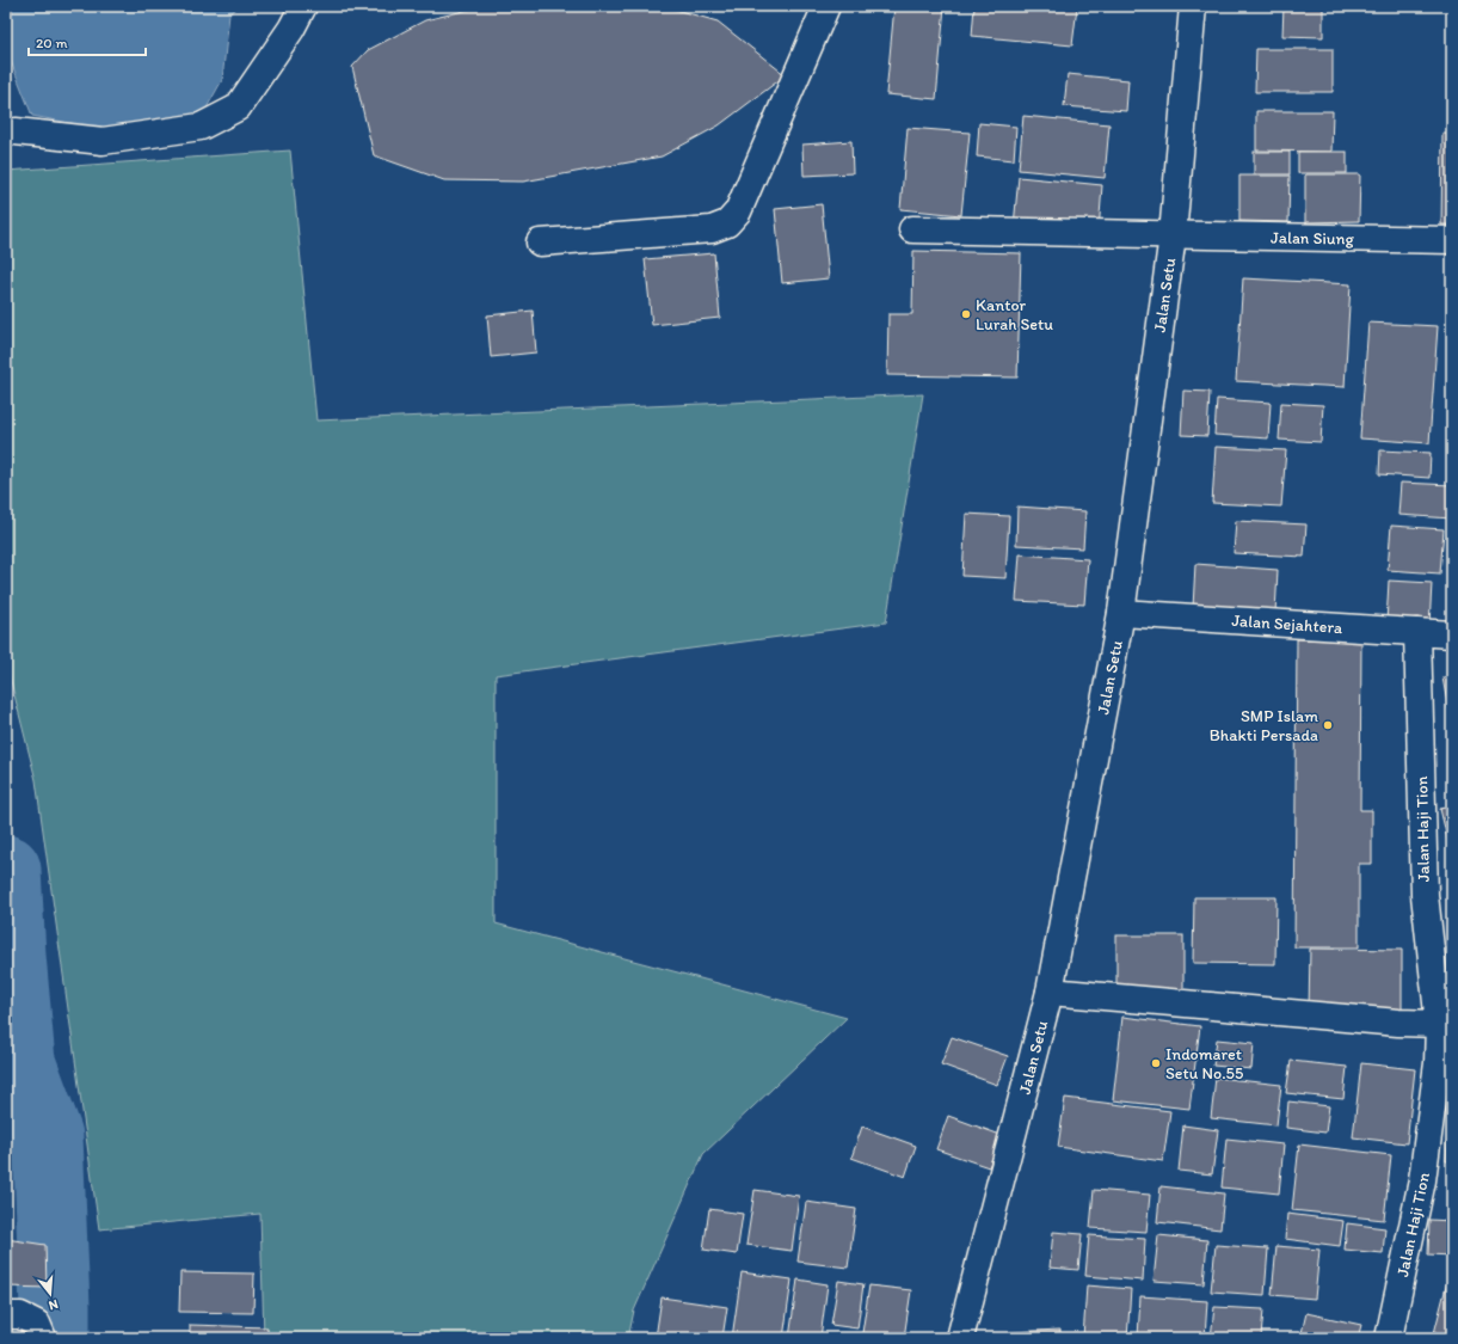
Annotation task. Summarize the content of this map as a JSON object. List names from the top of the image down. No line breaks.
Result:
{"streets":{"street":["Jalan Siung","Jalan Setu","Jalan Sejahtera","Jalan Haji Tion"]},"crossings":[["Jalan Siung","Jalan Setu"],["Jalan Setu","Jalan Sejahtera"],["Jalan Sejahtera","Jalan Haji Tion"]],"places":["Kantor Lurah Setu","SMP Islam Bhakti Persada","Indomaret Setu No.55"],"scale_bar":"20 m","north":"bottom"}
